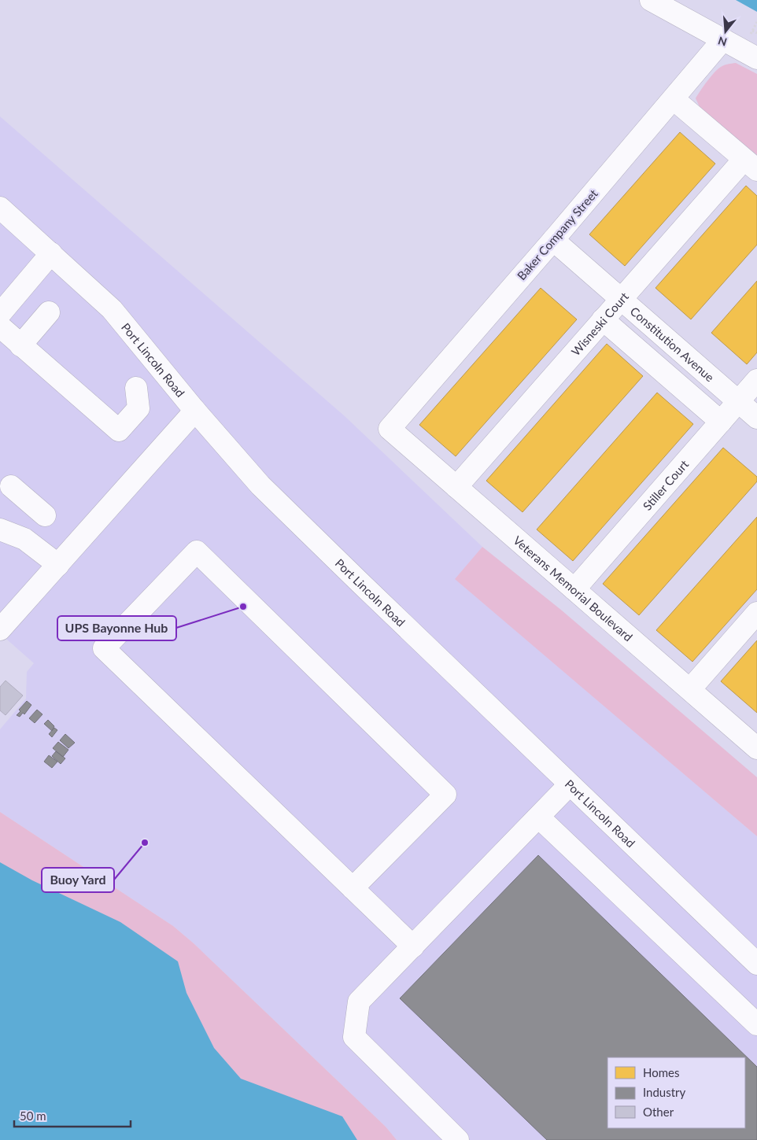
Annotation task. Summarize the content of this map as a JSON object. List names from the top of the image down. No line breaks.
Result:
{"streets":{"street":["Baker Company Street","Wisneski Court","Constitution Avenue","Port Lincoln Road","Stiller Court","Veterans Memorial Boulevard"]},"crossings":[["Baker Company Street","Constitution Avenue"],["Baker Company Street","Veterans Memorial Boulevard"],["Wisneski Court","Constitution Avenue"],["Wisneski Court","Veterans Memorial Boulevard"],["Constitution Avenue","Stiller Court"],["Stiller Court","Veterans Memorial Boulevard"]],"places":["UPS Bayonne Hub","Buoy Yard"],"legend":["Homes","Industry","Other"],"scale_bar":"50 m","north":"bottom"}
